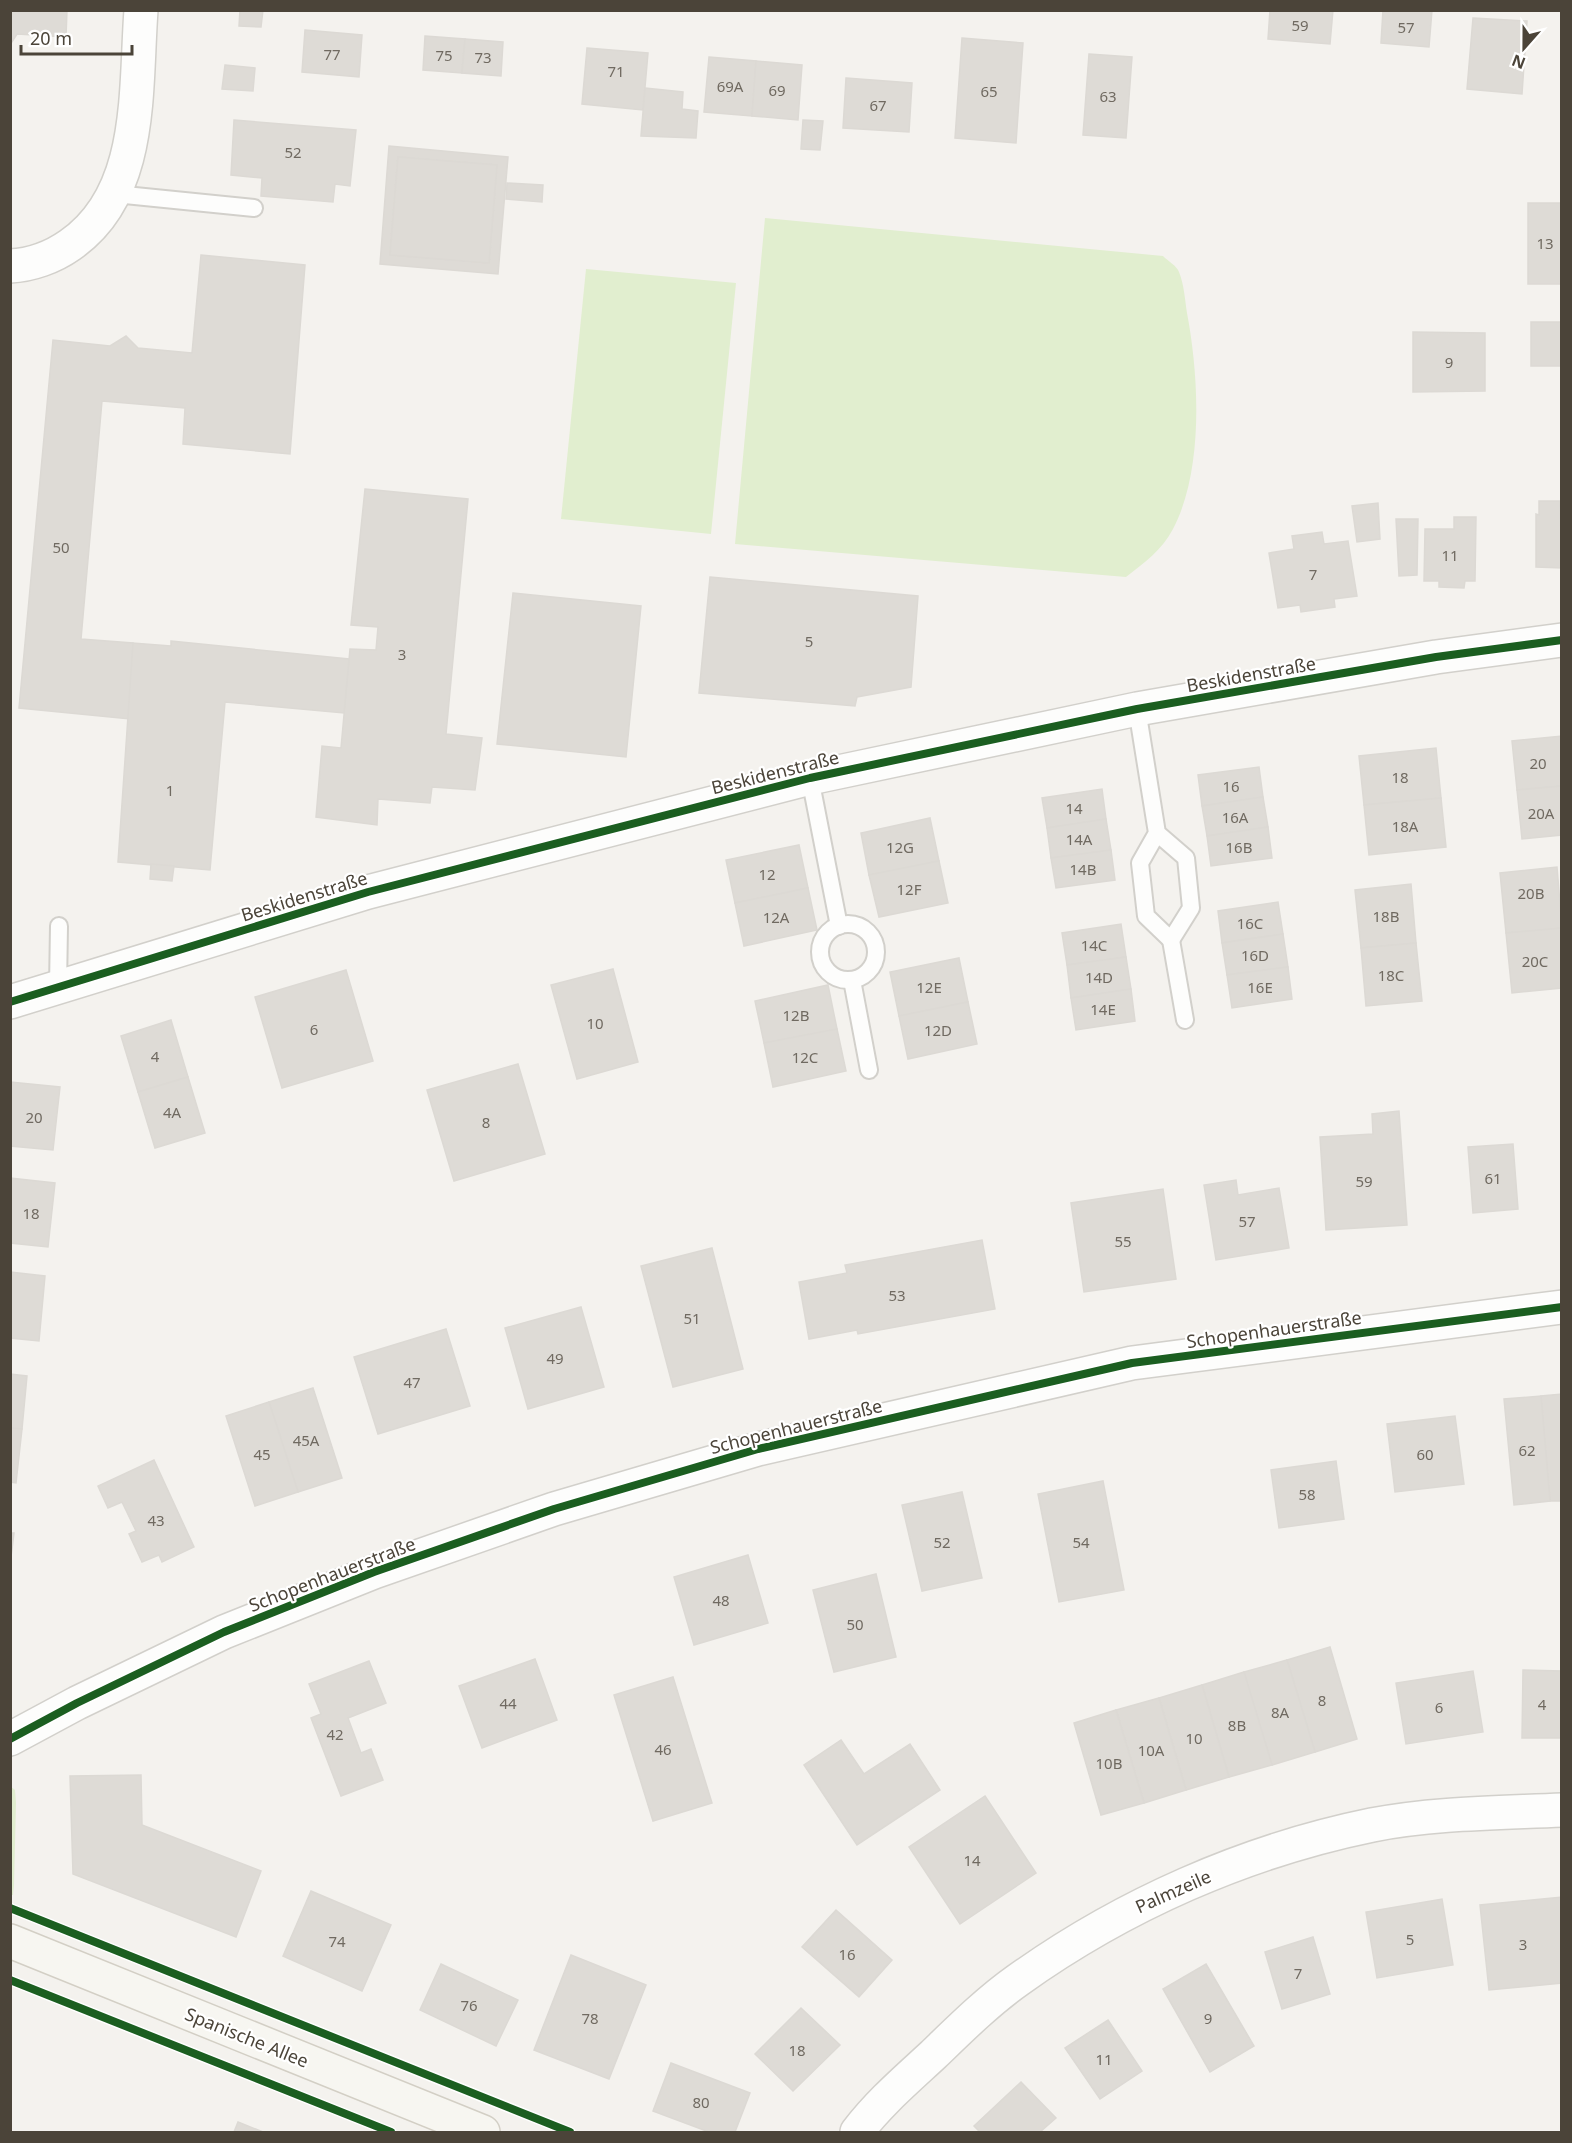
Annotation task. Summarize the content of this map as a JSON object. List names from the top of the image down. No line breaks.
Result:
{"streets":{"main road":["Spanische Allee"],"street":["Beskidenstraße","Schopenhauerstraße","Palmzeile"]},"house_numbers":["59","57","77","75","73","71","69A","69","65","63","67","52","13","9","50","11","7","5","3","20","18","16","1","14","20A","16A","18A","14A","12G","16B","14B","12","12F","20B","18B","12A","16C","14C","16D","20C","18C","14D","12E","16E","14E","12B","10","6","12D","4","12C","4A","20","8","61","59","18","57","55","53","51","49","47","45A","62","45","60","58","43","52","54","48","50","8","44","4","6","8A","8B","42","10","46","10A","10B","14","5","74","3","16","7","76","78","9","18","11","80"],"scale_bar":"20 m","north":"bottom"}
